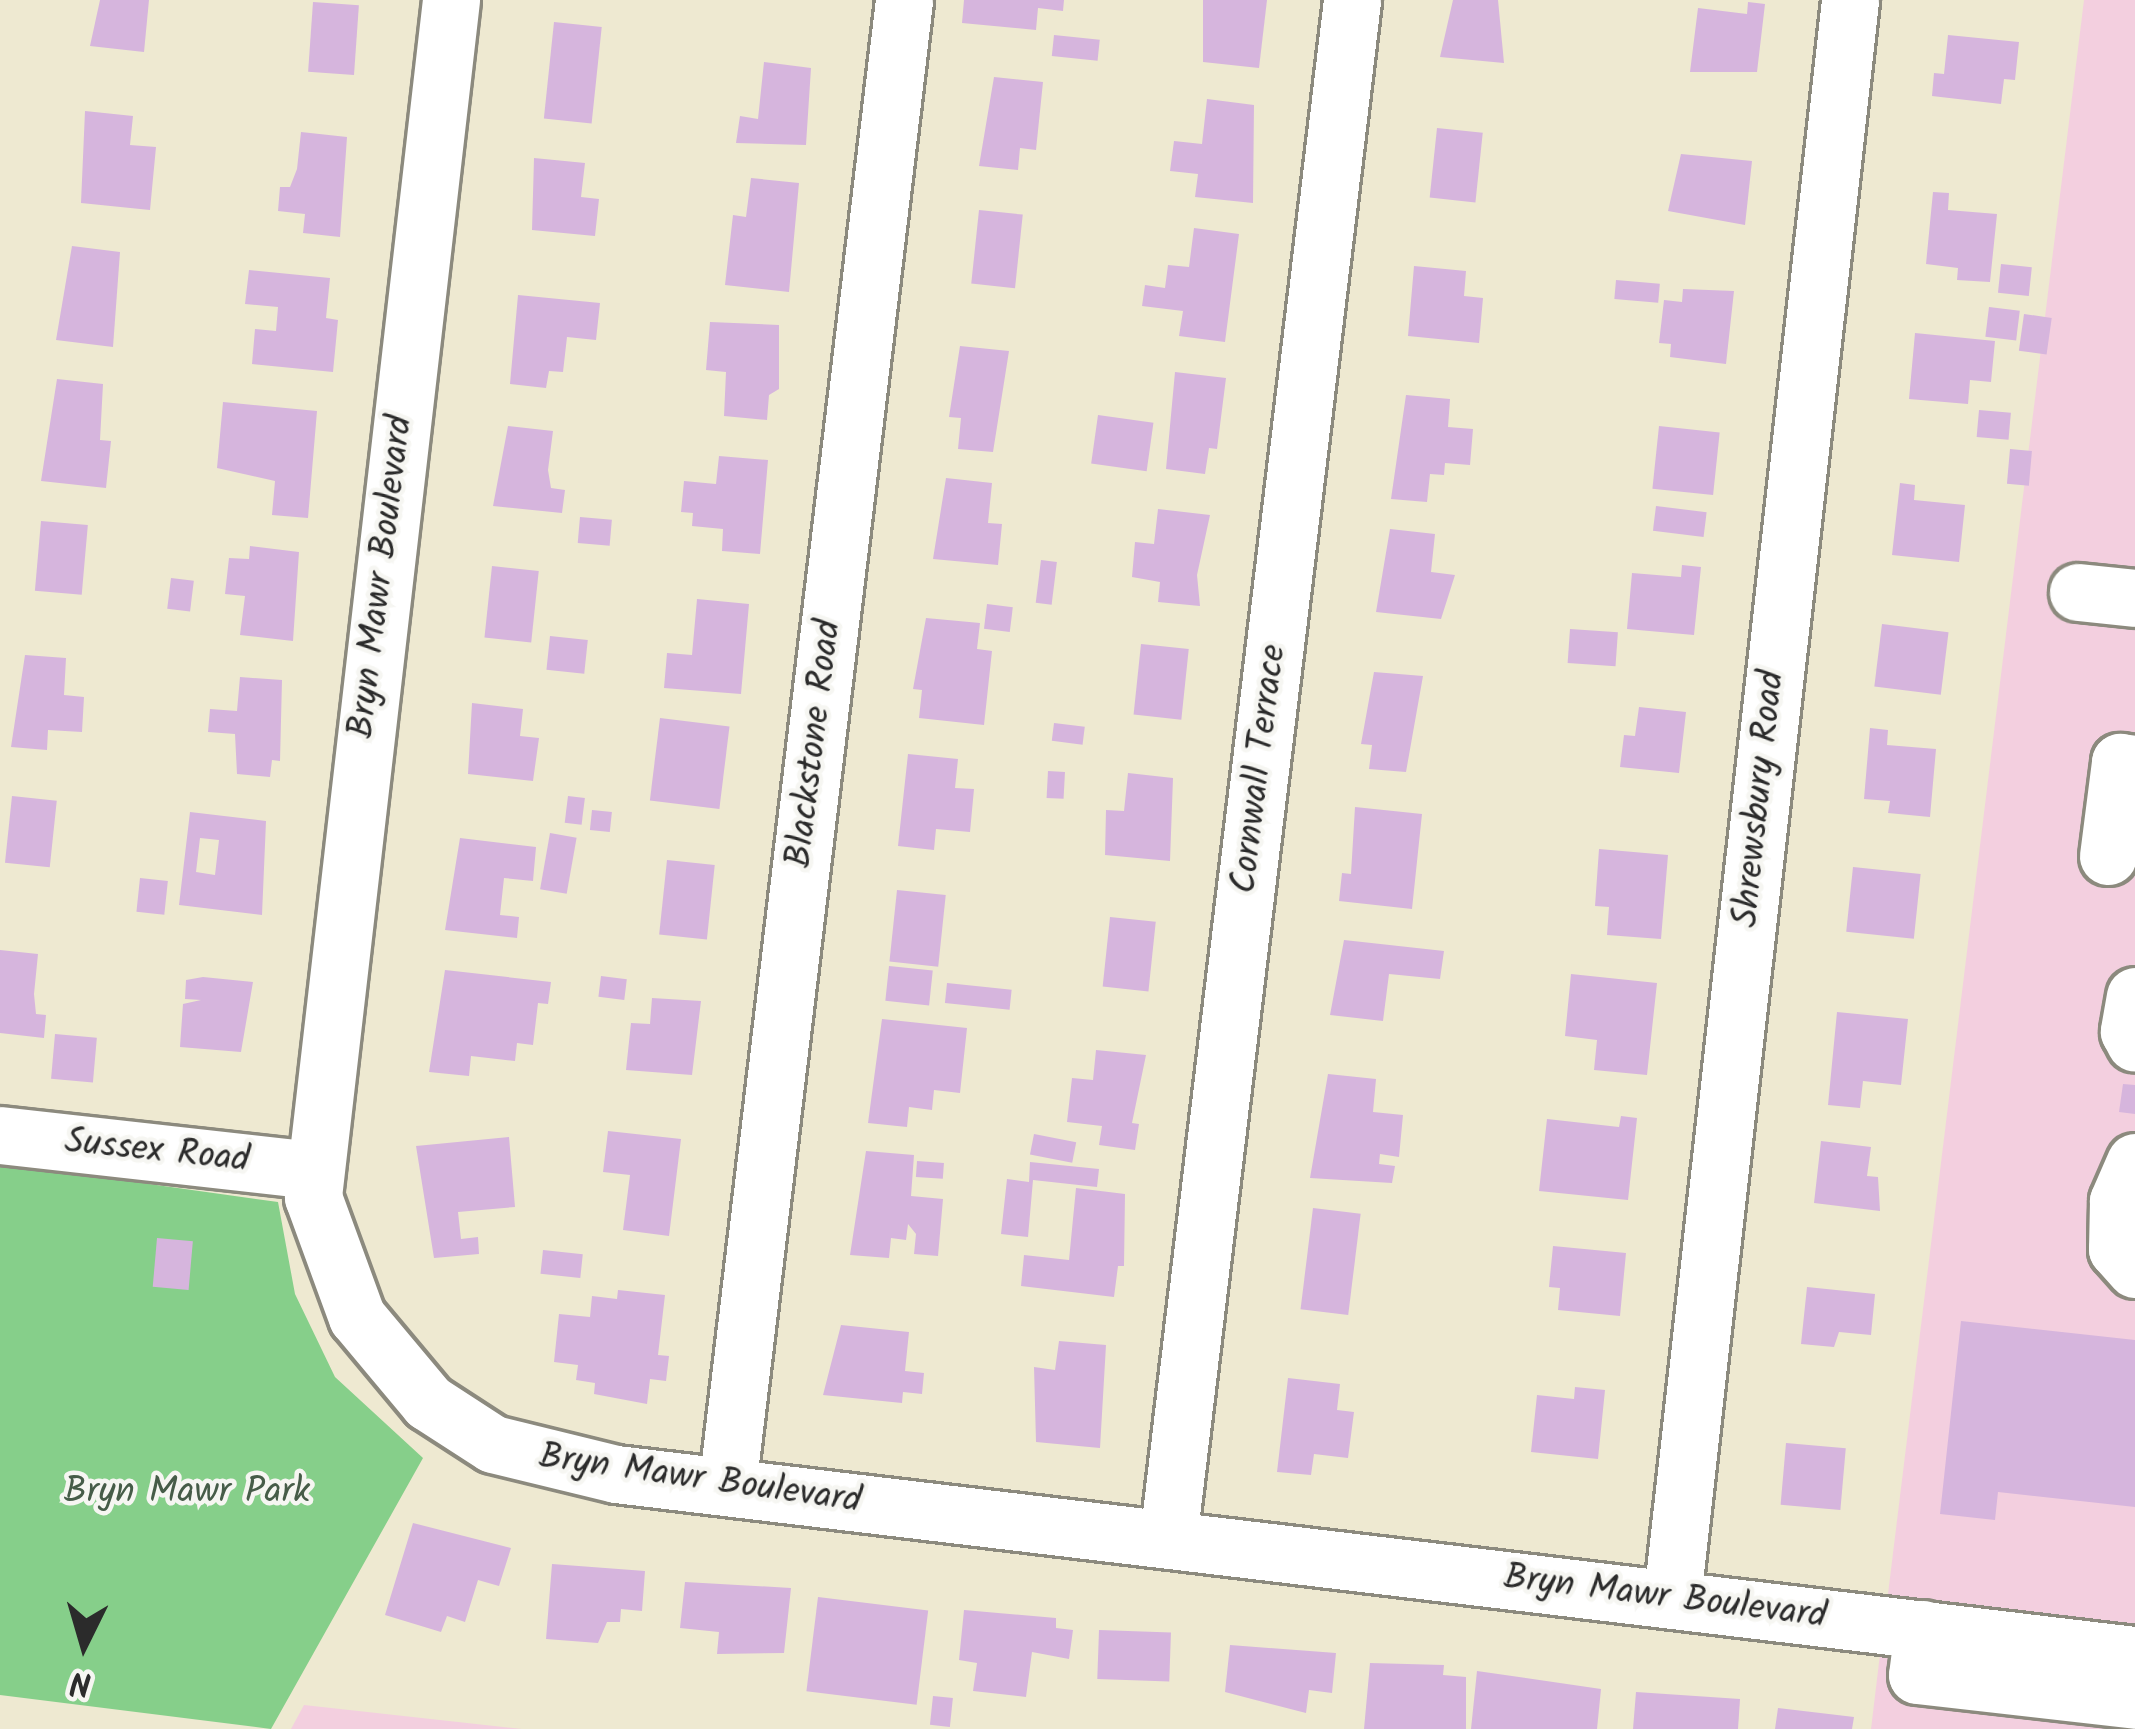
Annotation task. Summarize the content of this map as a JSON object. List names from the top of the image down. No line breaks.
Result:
{"streets":{"street":["Bryn Mawr Boulevard","Blackstone Road","Cornwall Terrace","Shrewsbury Road","Sussex Road"]},"crossings":[["Bryn Mawr Boulevard","Blackstone Road"],["Bryn Mawr Boulevard","Cornwall Terrace"],["Bryn Mawr Boulevard","Shrewsbury Road"],["Bryn Mawr Boulevard","Sussex Road"]],"parks":["Bryn Mawr Park"],"north":"bottom"}
